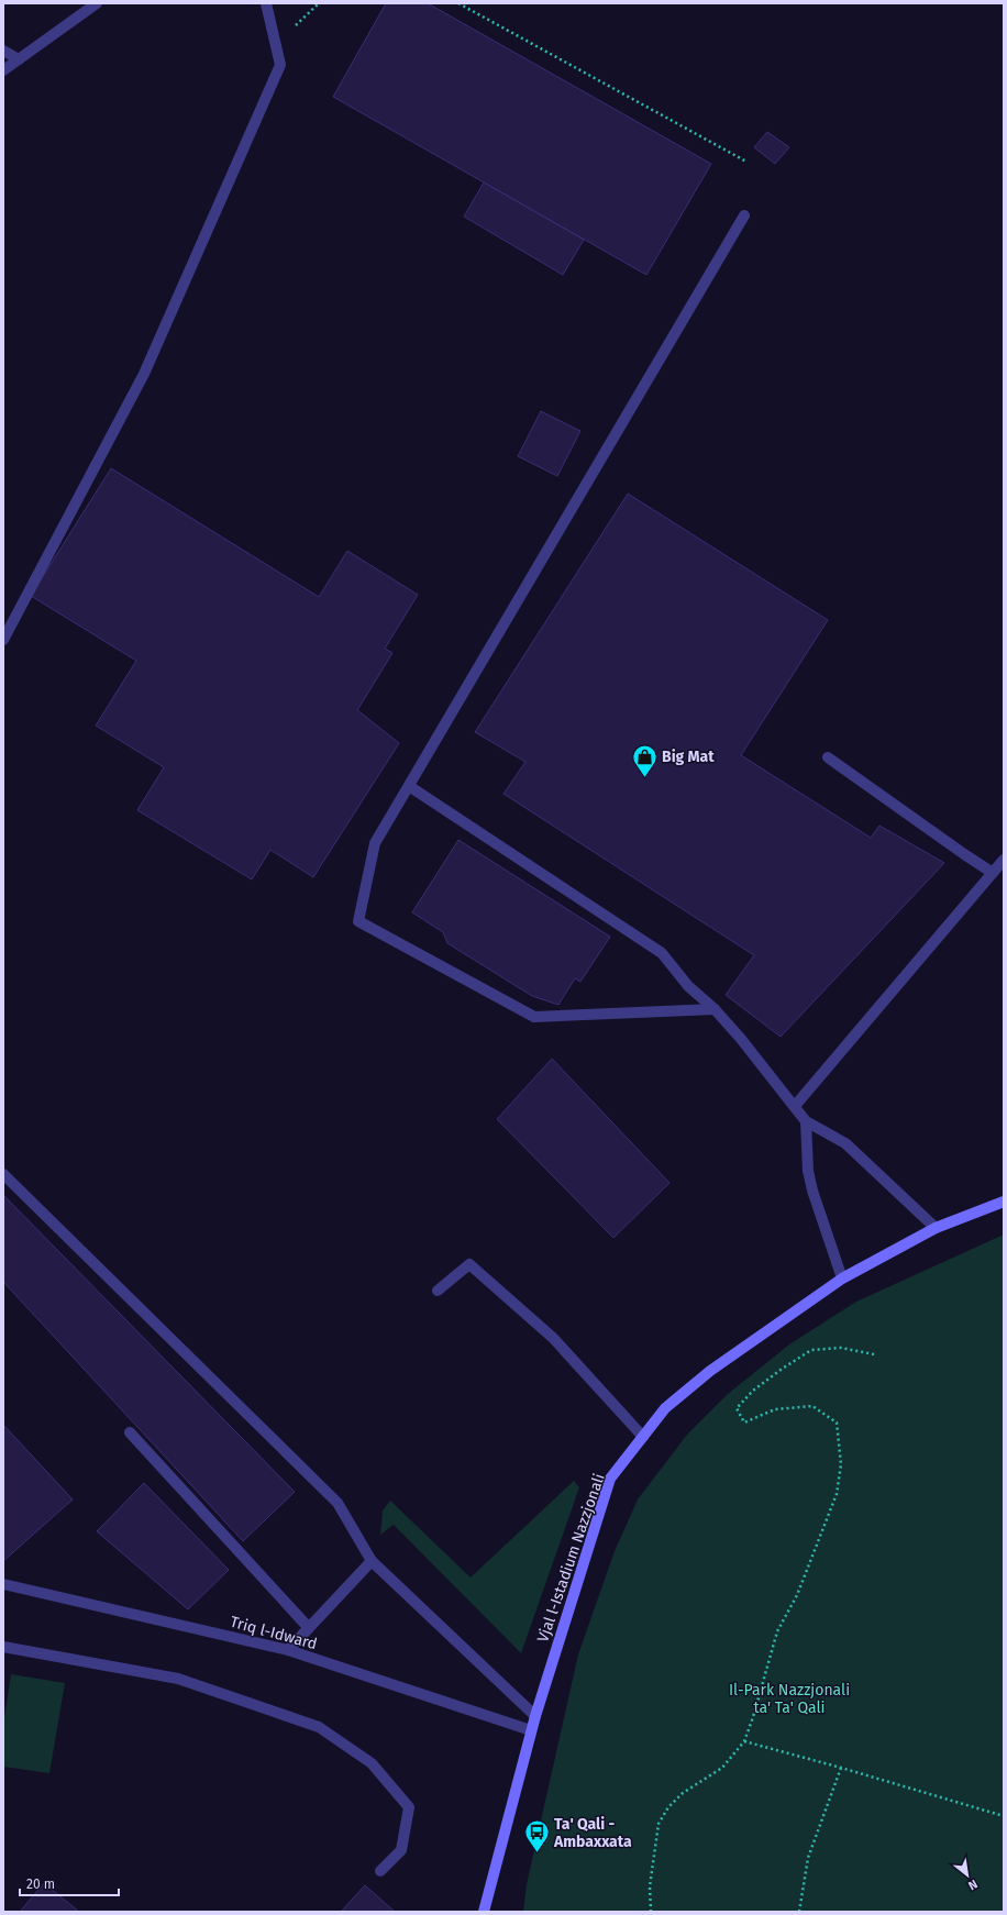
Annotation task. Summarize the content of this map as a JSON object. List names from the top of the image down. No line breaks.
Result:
{"streets":{"main road":["Vjal l-Istadium Nazzjonali"],"street":["Triq l-Idward"]},"crossings":[["Vjal l-Istadium Nazzjonali","Triq l-Idward"]],"parks":["Il-Park Nazzjonali ta' Ta' Qali"],"places":{"shop":["Big Mat"],"bus stop":["Ta' Qali - Ambaxxata"]},"scale_bar":"20 m","north":"bottom right"}
